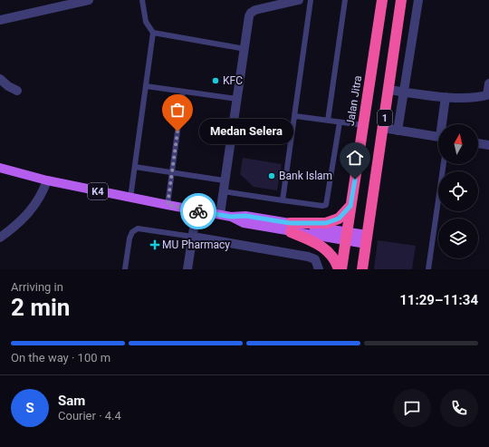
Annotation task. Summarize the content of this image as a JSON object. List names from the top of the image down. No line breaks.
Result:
{"streets":{"highway":["Jalan Jitra","1"],"main road":["K4"]},"crossings":[["Jalan Jitra","K4"],["1","K4"]],"places":{"other":["KFC","Medan Selera","Bank Islam"],"health":["MU Pharmacy"]},"north":"top","page":{"bubble":"Medan Selera","heading":["2 min","Arriving in","11:29–11:34"],"panel":["Sam","Courier · 4.4"],"bar":"On the way · 100 m","round":"S"}}
